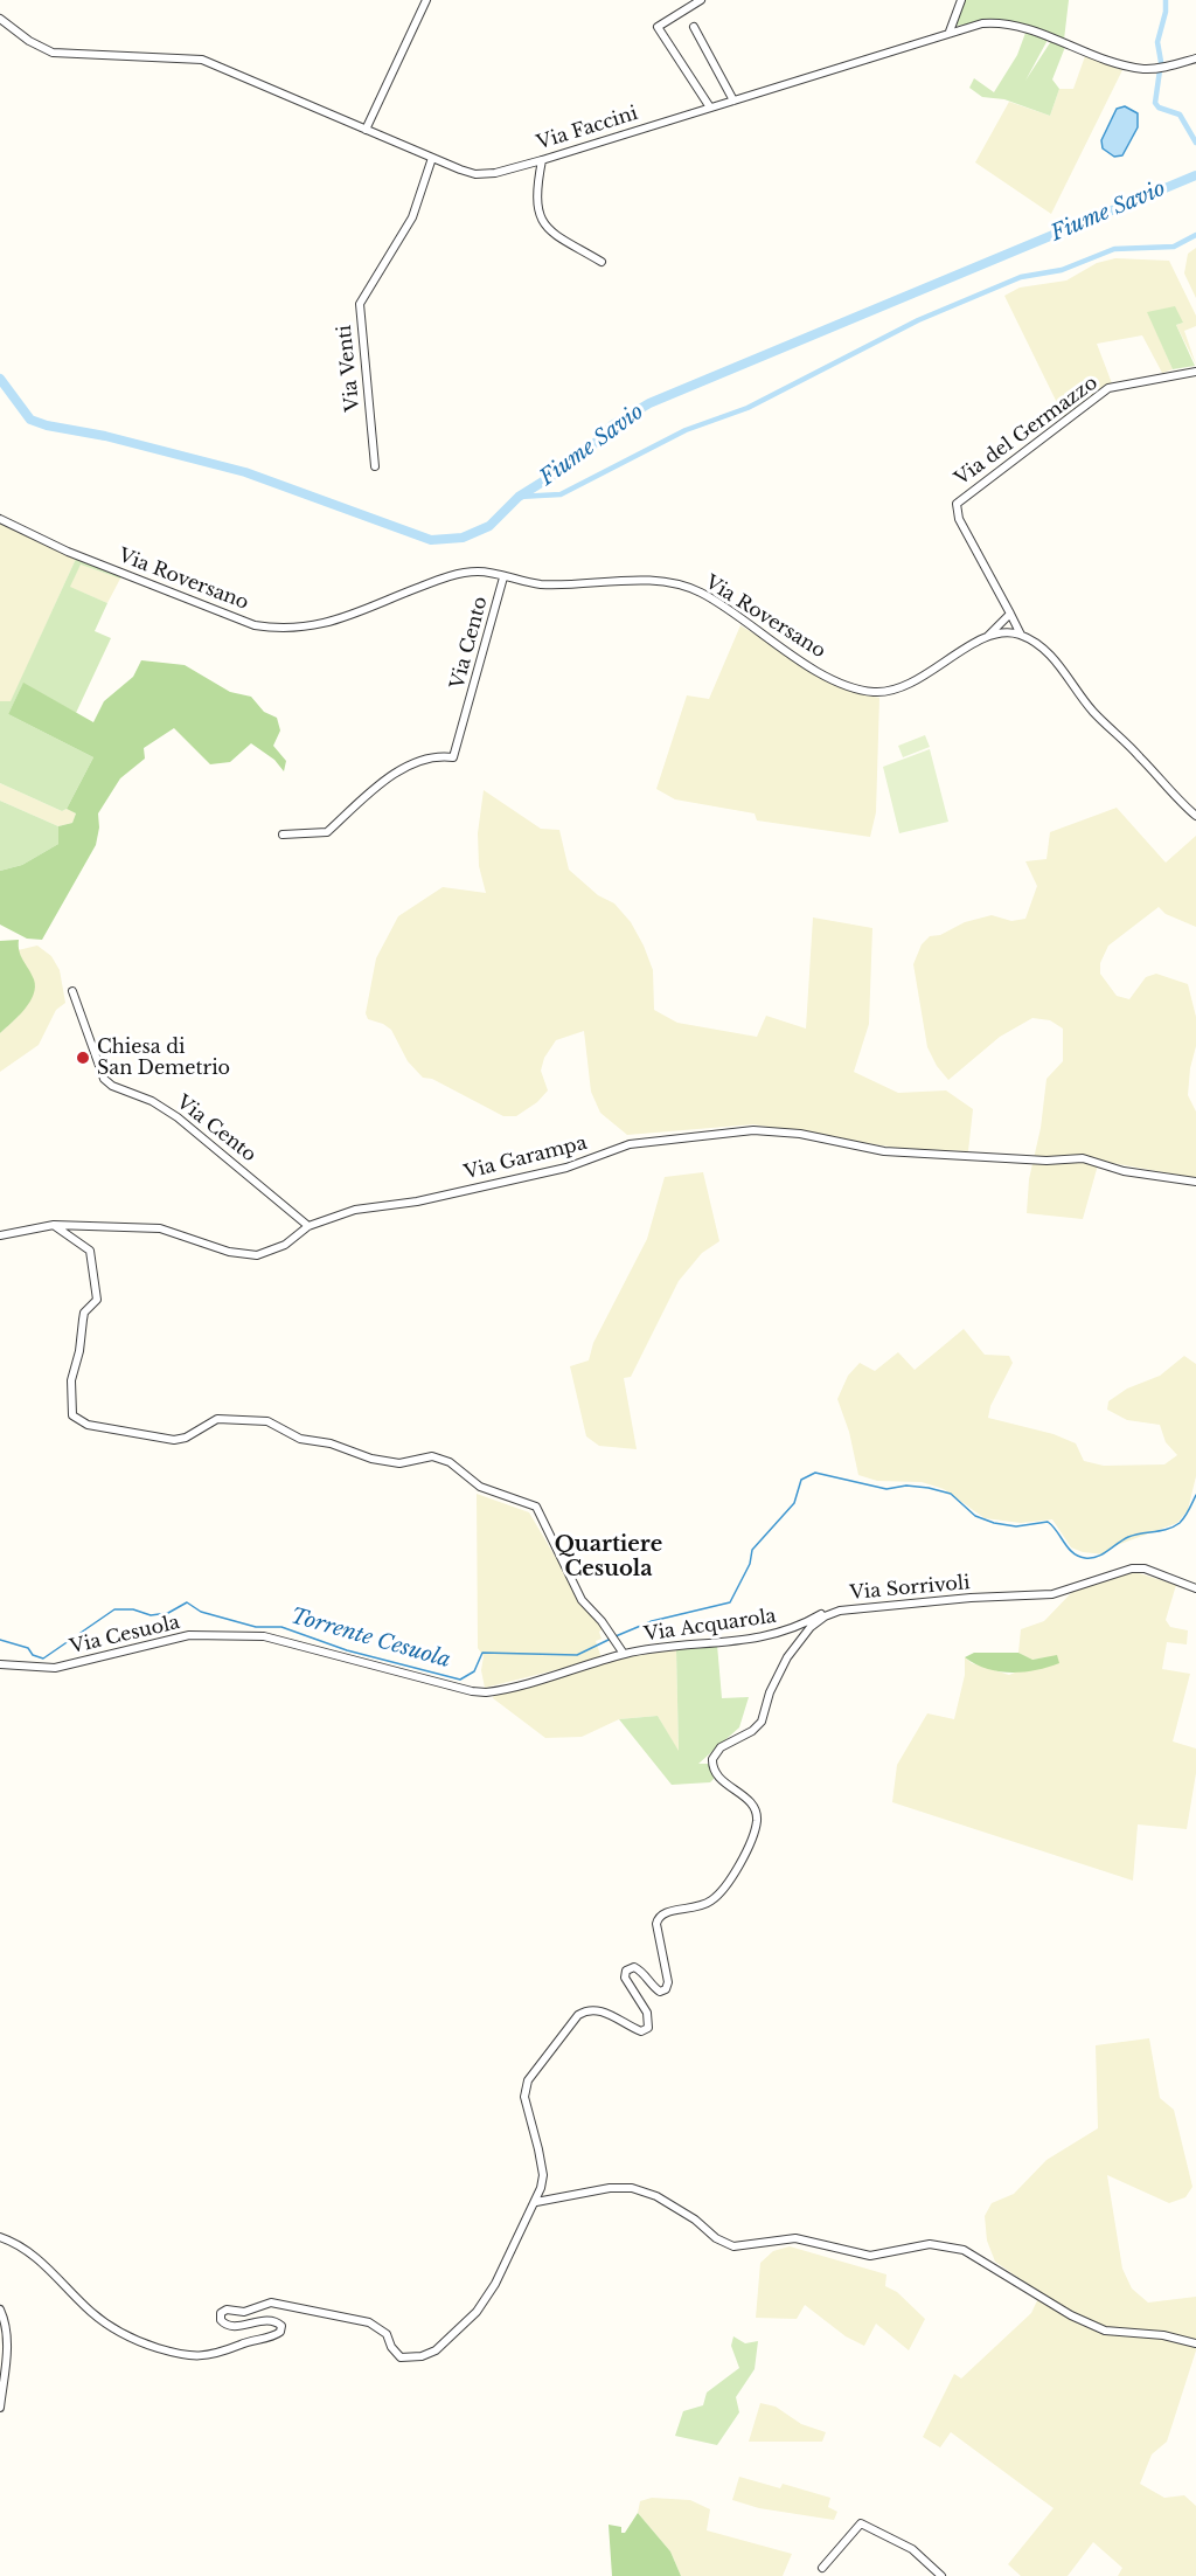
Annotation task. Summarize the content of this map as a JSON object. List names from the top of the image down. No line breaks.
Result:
{"streets":{"street":["Via Faccini","Via Venti","Via del Germazzo","Via Roversano","Via Cento","Via Garampa","Via Sorrivoli","Via Acquarola","Via Cesuola"]},"crossings":[["Via Faccini","Via Venti"],["Via del Germazzo","Via Roversano"],["Via Roversano","Via Cento"],["Via Cento","Via Garampa"],["Via Garampa","Via Acquarola"],["Via Sorrivoli","Via Acquarola"],["Via Acquarola","Via Cesuola"]],"districts":["Quartiere Cesuola"],"water":["Fiume Savio","Torrente Cesuola"],"places":["Chiesa di San Demetrio"]}
